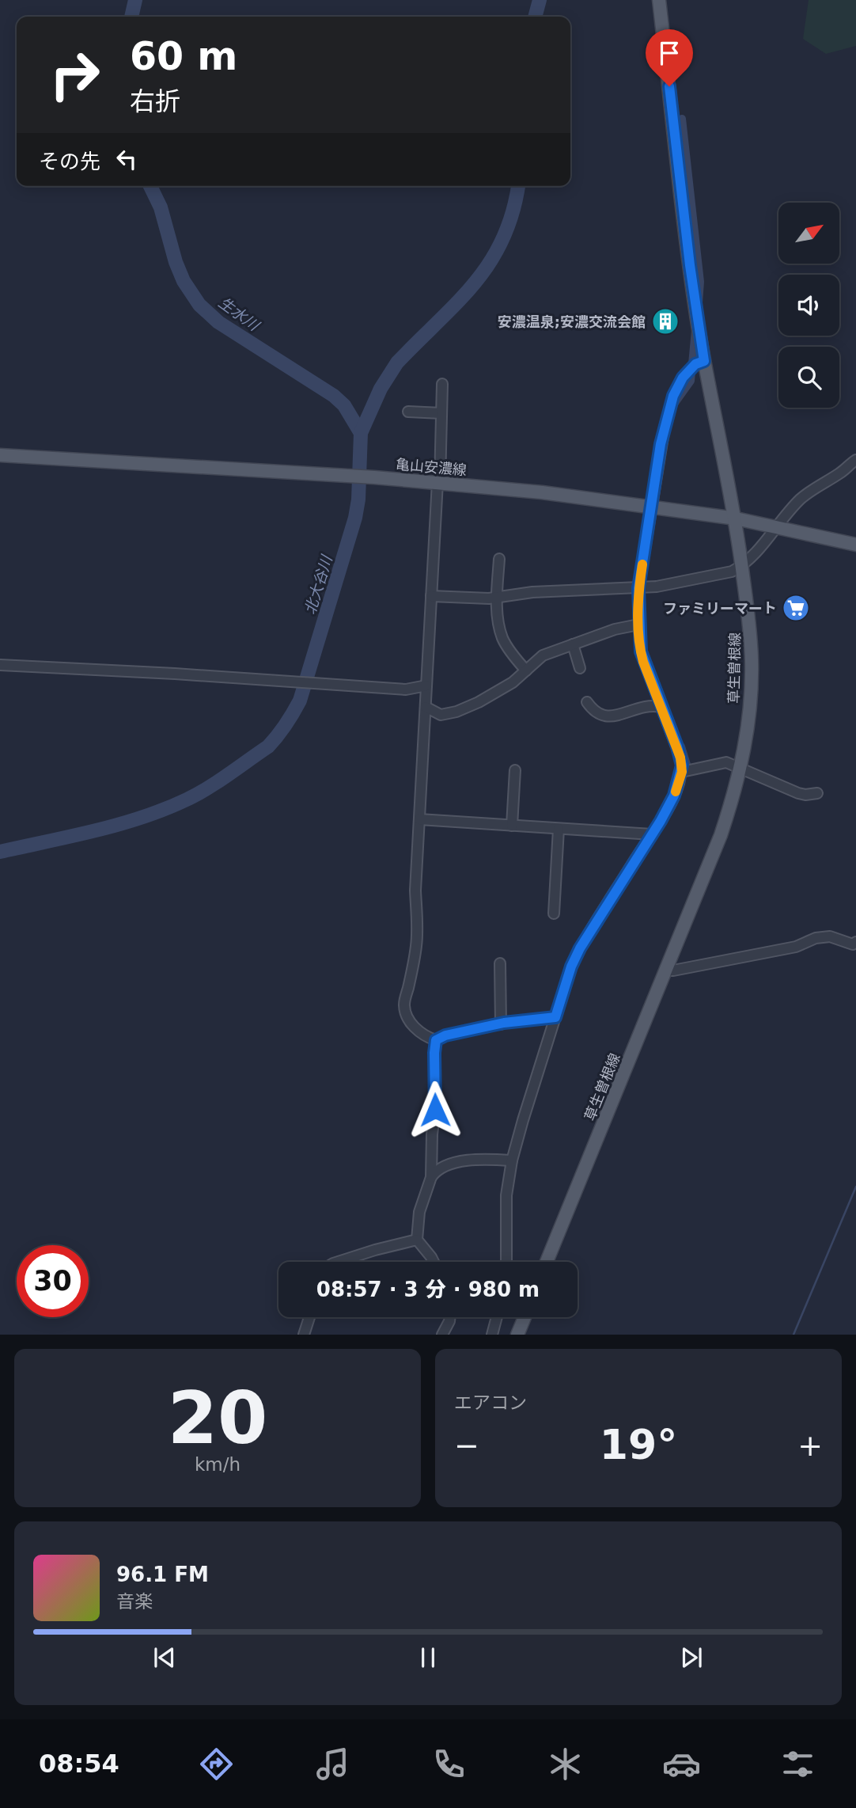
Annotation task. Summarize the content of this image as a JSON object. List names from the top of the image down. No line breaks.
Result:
{"streets":{"main road":["亀山安濃線","草生曽根線"]},"crossings":[["亀山安濃線","草生曽根線"]],"water":["生水川","北大谷川"],"places":{"building":["安濃温泉;安濃交流会館"],"supermarket":["ファミリーマート"]},"north":"top right","page":{"turn":["60 m","右折"],"then":"その先","limit":"30","trip":"08:57 · 3 分 · 980 m","tile":[["20","km/h"],"エアコン"],"heat":["−","19°","+"],"song":["96.1 FM","音楽"],"tabs":"08:54"}}
